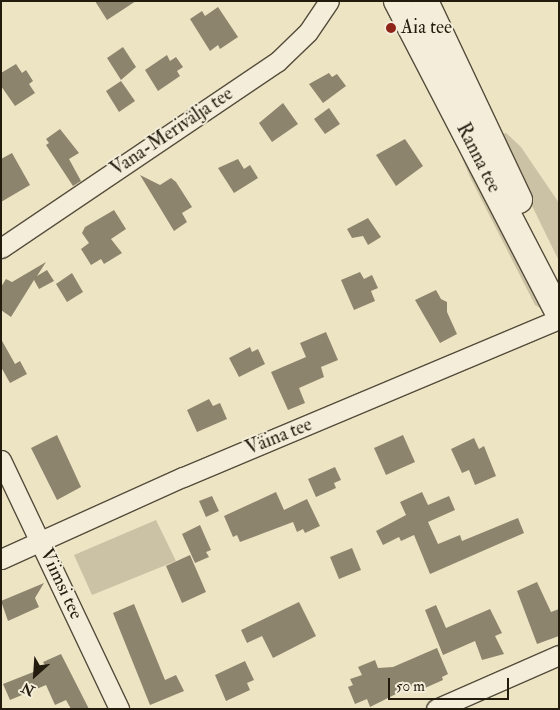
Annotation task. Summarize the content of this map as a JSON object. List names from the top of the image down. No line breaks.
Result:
{"streets":{"main road":["Ranna tee"],"street":["Vana-Merivälja tee","Väina tee","Viimsi tee"]},"crossings":[["Väina tee","Viimsi tee"]],"places":["Aia tee"],"scale_bar":"50 m","north":"bottom left"}
